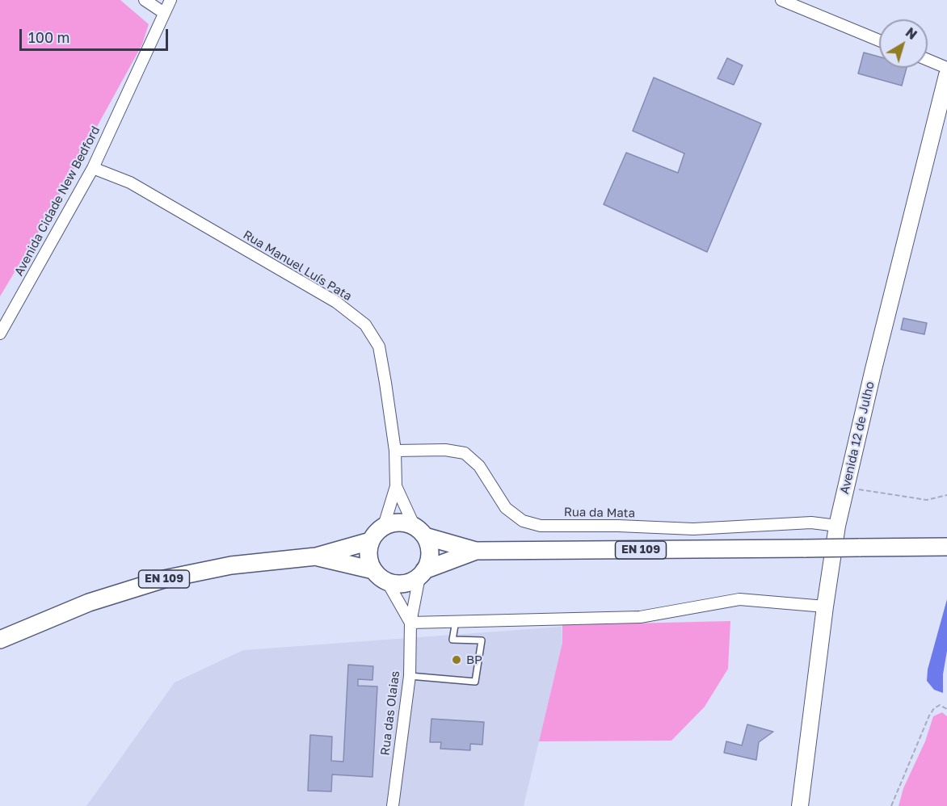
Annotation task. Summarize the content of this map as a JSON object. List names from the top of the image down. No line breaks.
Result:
{"streets":{"main road":["Avenida 12 de Julho","EN 109"],"street":["Avenida Cidade New Bedford","Rua Manuel Luís Pata","Rua da Mata","Rua das Olaias"]},"crossings":[["Avenida Cidade New Bedford","Rua Manuel Luís Pata"],["Rua Manuel Luís Pata","Rua da Mata"],["Avenida 12 de Julho","Rua da Mata"]],"places":["BP"],"scale_bar":"100 m","north":"top right"}
